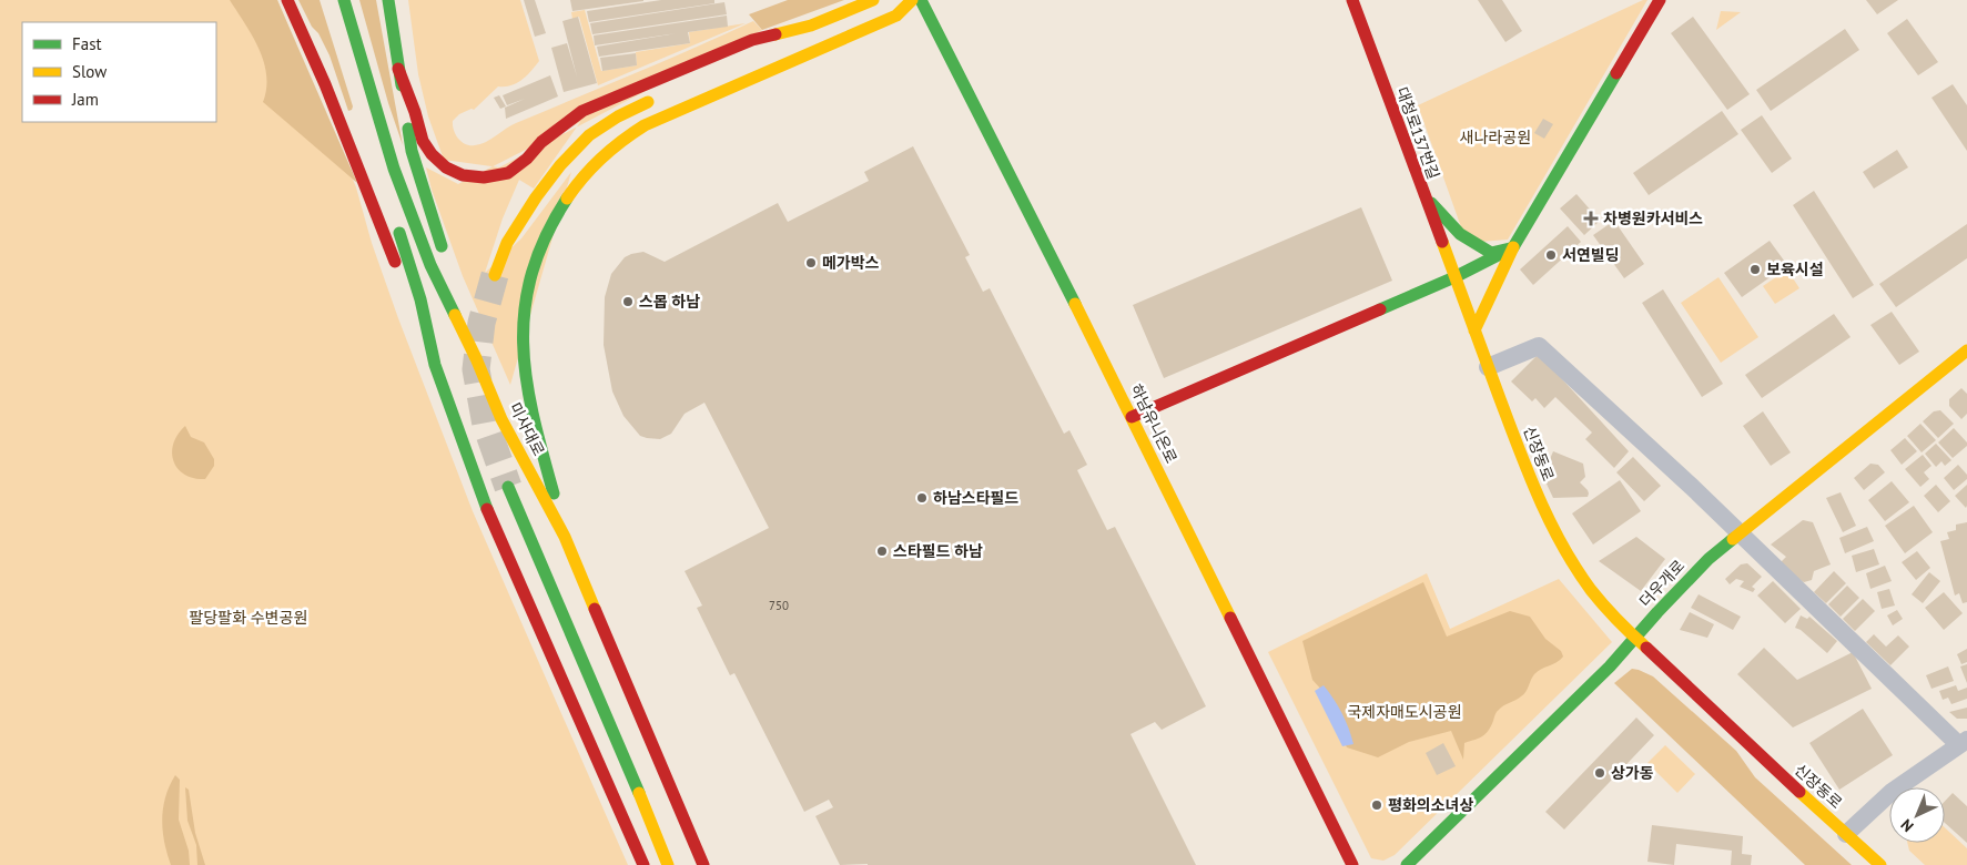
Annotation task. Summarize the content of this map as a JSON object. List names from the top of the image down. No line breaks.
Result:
{"streets":{"main road":["대청로137번길","하남유니온로","미사대로","신장동로","더우개로"]},"crossings":[["대청로137번길","신장동로"],["신장동로","더우개로"]],"parks":["새나라공원","팔당팔화 수변공원","국제자매도시공원"],"places":{"health":["차병원카서비스"],"other":["서연빌딩","메가박스","보육시설","스몹 하남","하남스타필드","스타필드 하남","상가동","평화의소녀상"]},"house_numbers":["750"],"legend":["Fast","Slow","Jam"],"north":"bottom left"}
